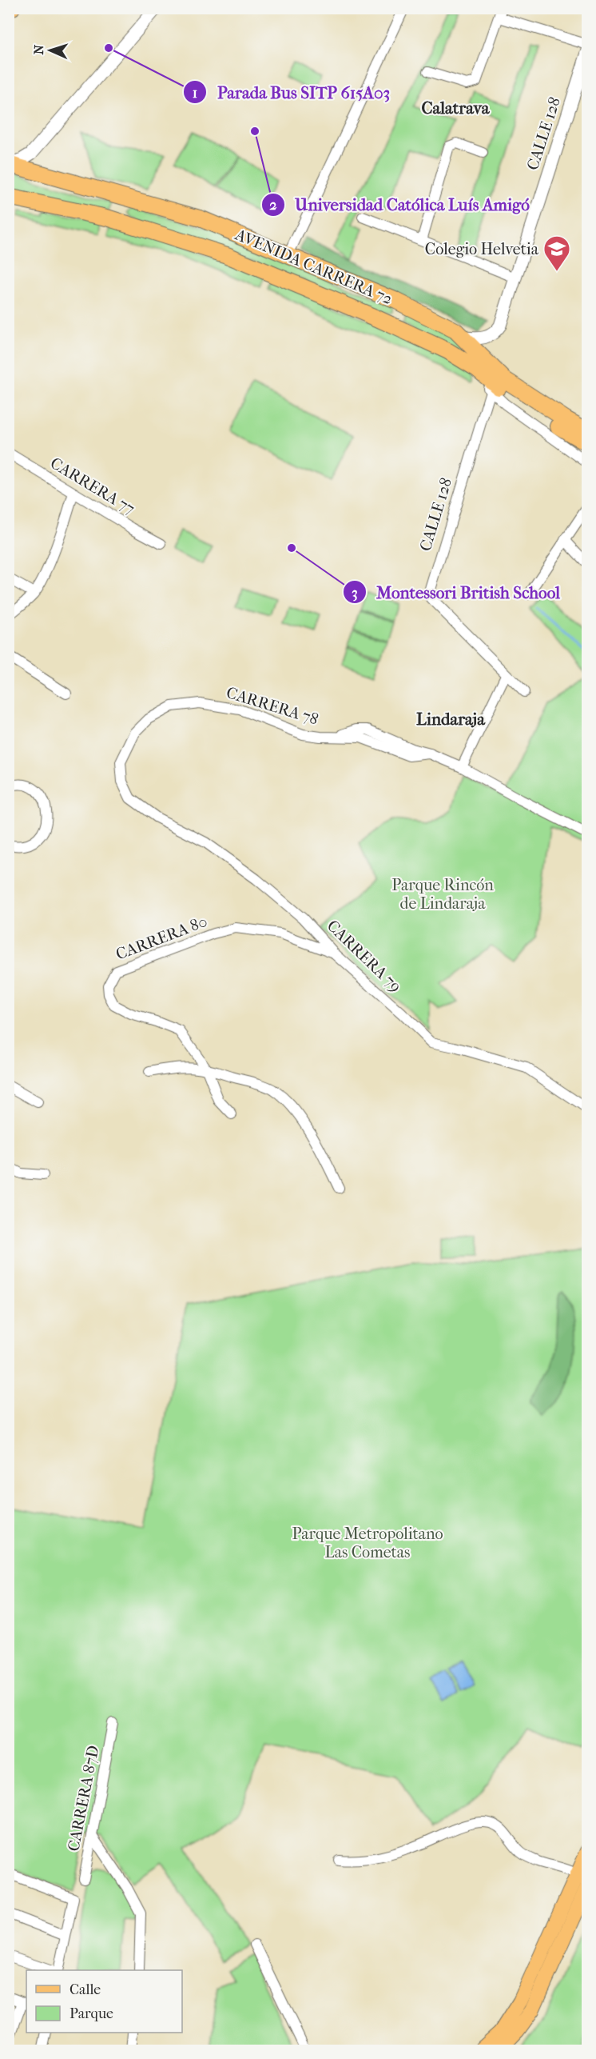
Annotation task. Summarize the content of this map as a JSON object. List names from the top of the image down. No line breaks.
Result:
{"streets":{"highway":["AVENIDA CARRERA 72"],"street":["CALLE 128","CARRERA 77","CARRERA 78","CARRERA 80","CARRERA 79","CARRERA 87D"]},"crossings":[["CALLE 128","AVENIDA CARRERA 72"],["CARRERA 78","CARRERA 79"],["CARRERA 80","CARRERA 79"]],"districts":["Calatrava","Lindaraja"],"parks":["Parque Rincón de Lindaraja","Parque Metropolitano Las Cometas"],"places":{"other":["Parada Bus SITP 615A03","Universidad Católica Luís Amigó","Montessori British School"],"school or university":["Colegio Helvetia"]},"legend":["Calle","Parque"],"north":"left"}
